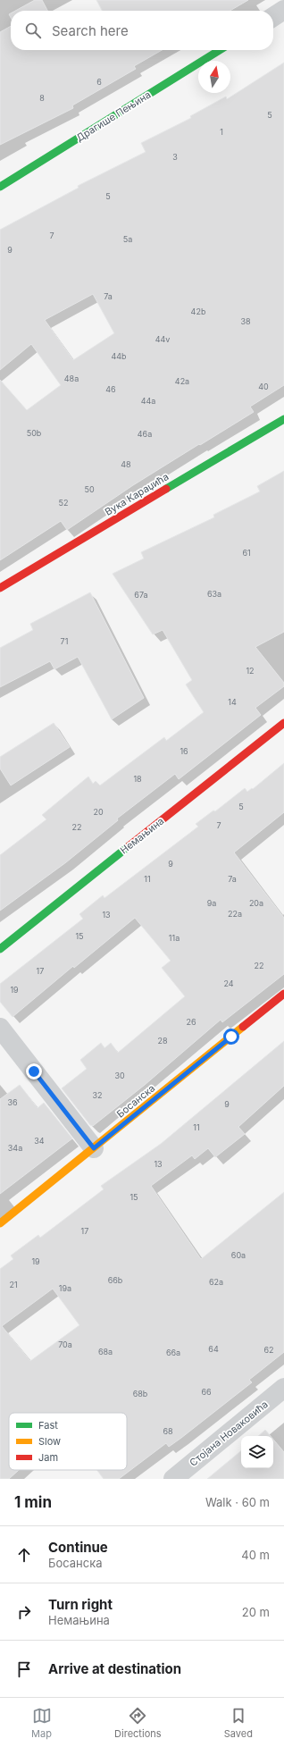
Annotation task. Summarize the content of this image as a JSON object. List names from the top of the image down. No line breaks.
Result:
{"streets":{"street":["Драгише Пењина","Вука Караџића","Немањина","Босанска","Стојана Новаковића"]},"house_numbers":["6","8","5","1","3","5","7","5a","9","7a","42b","38","44v","44b","48a","42a","40","46","44a","50b","46a","48","50","52","61","63a","67a","71","12","14","16","18","5","20","7","22","9","11","7a","9a","20a","22a","13","15","11a","22","17","24","19","26","28","30","32","36","9","11","34","34a","13","15","17","60a","19","66b","62a","21","19a","70a","64","62","68a","66a","66","68b","68"],"legend":["Fast","Slow","Jam"],"north":"top","page":{"search":"Search here","heading":["1 min","Walk · 60 m"],"list":[["Continue","Босанска","40 m"],["Turn right","Немањина","20 m"],"Arrive at destination"],"nav":["Map","Directions","Saved"]}}
